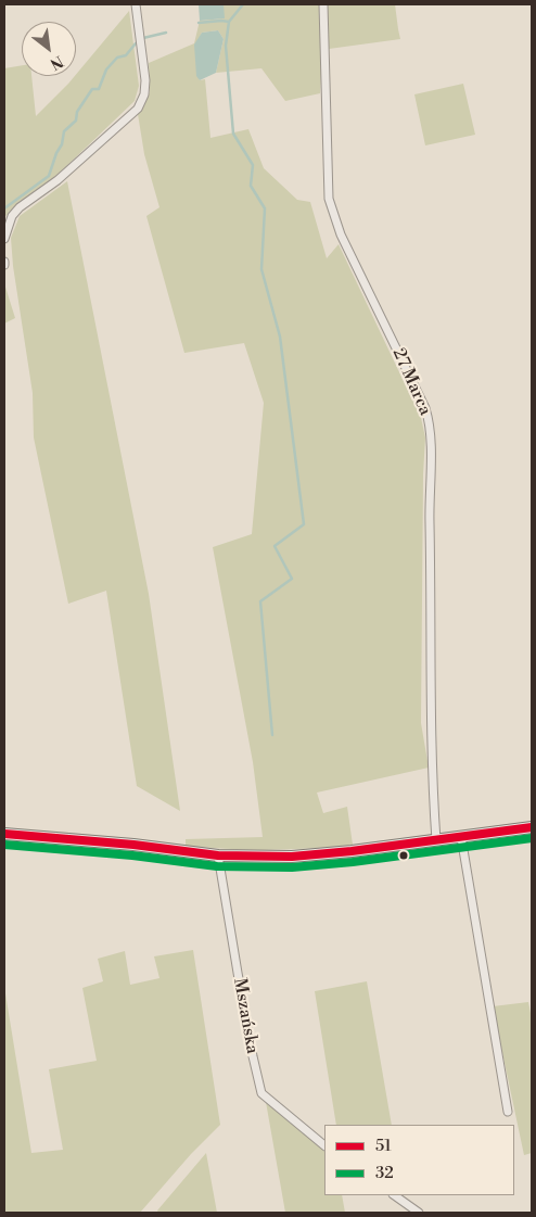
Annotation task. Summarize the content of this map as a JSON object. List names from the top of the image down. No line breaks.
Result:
{"streets":{"street":["27 Marca","Mszańska"]},"lines":["transit line 51","transit line 32"],"legend":["51","32"],"north":"bottom right"}
